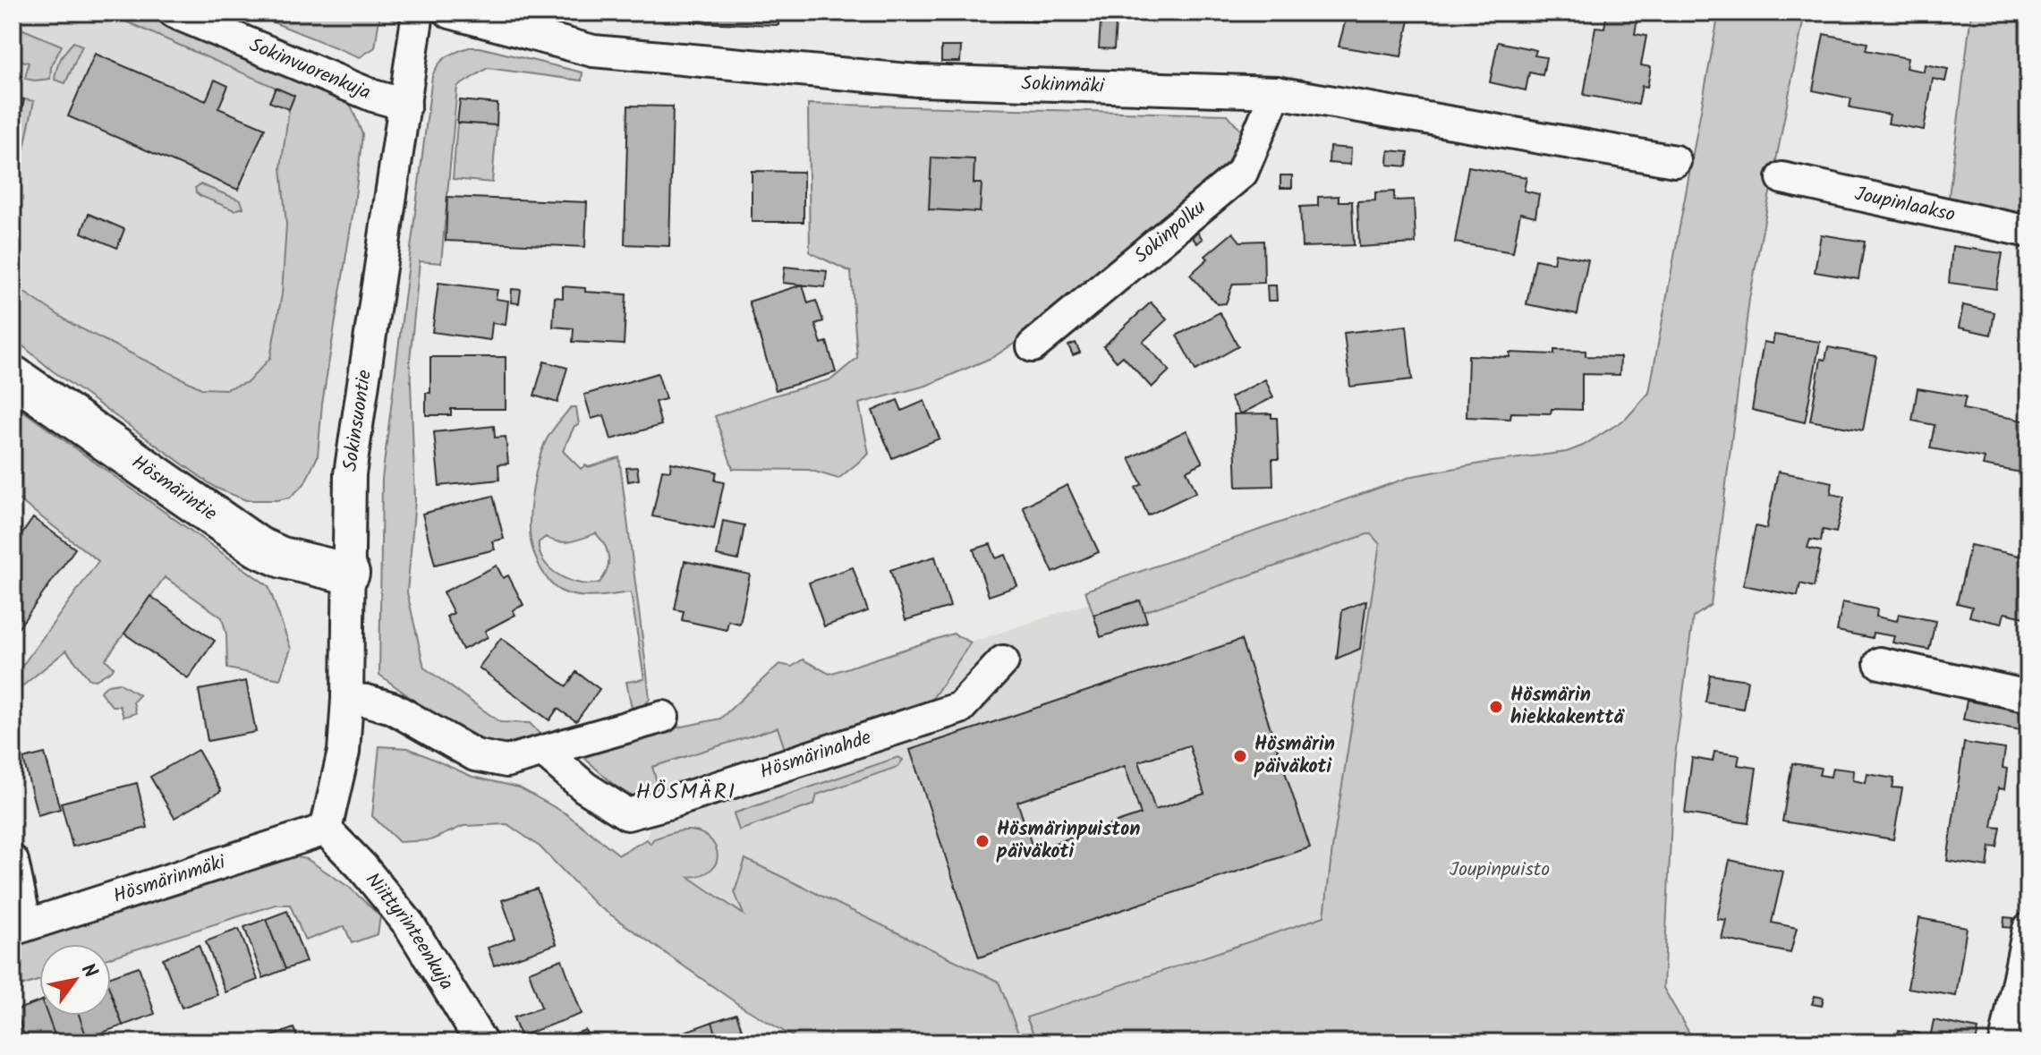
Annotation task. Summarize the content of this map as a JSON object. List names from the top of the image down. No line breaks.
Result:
{"streets":{"street":["Sokinvuorenkuja","Sokinmäki","Joupinlaakso","Sokinpolku","Sokinsuontie","Hösmärintie","Hösmärinahde","Hösmärinmäki","Niittyrinteenkuja"]},"crossings":[["Sokinvuorenkuja","Sokinsuontie"],["Sokinmäki","Sokinpolku"],["Sokinsuontie","Hösmärintie"],["Sokinsuontie","Hösmärinmäki"],["Sokinsuontie","Niittyrinteenkuja"],["Hösmärinmäki","Niittyrinteenkuja"]],"districts":["HÖSMÄRI"],"parks":["Joupinpuisto"],"places":["Hösmärin hiekkakenttä","Hösmärin päiväkoti","Hösmärinpuiston päiväkoti"],"north":"top right"}
